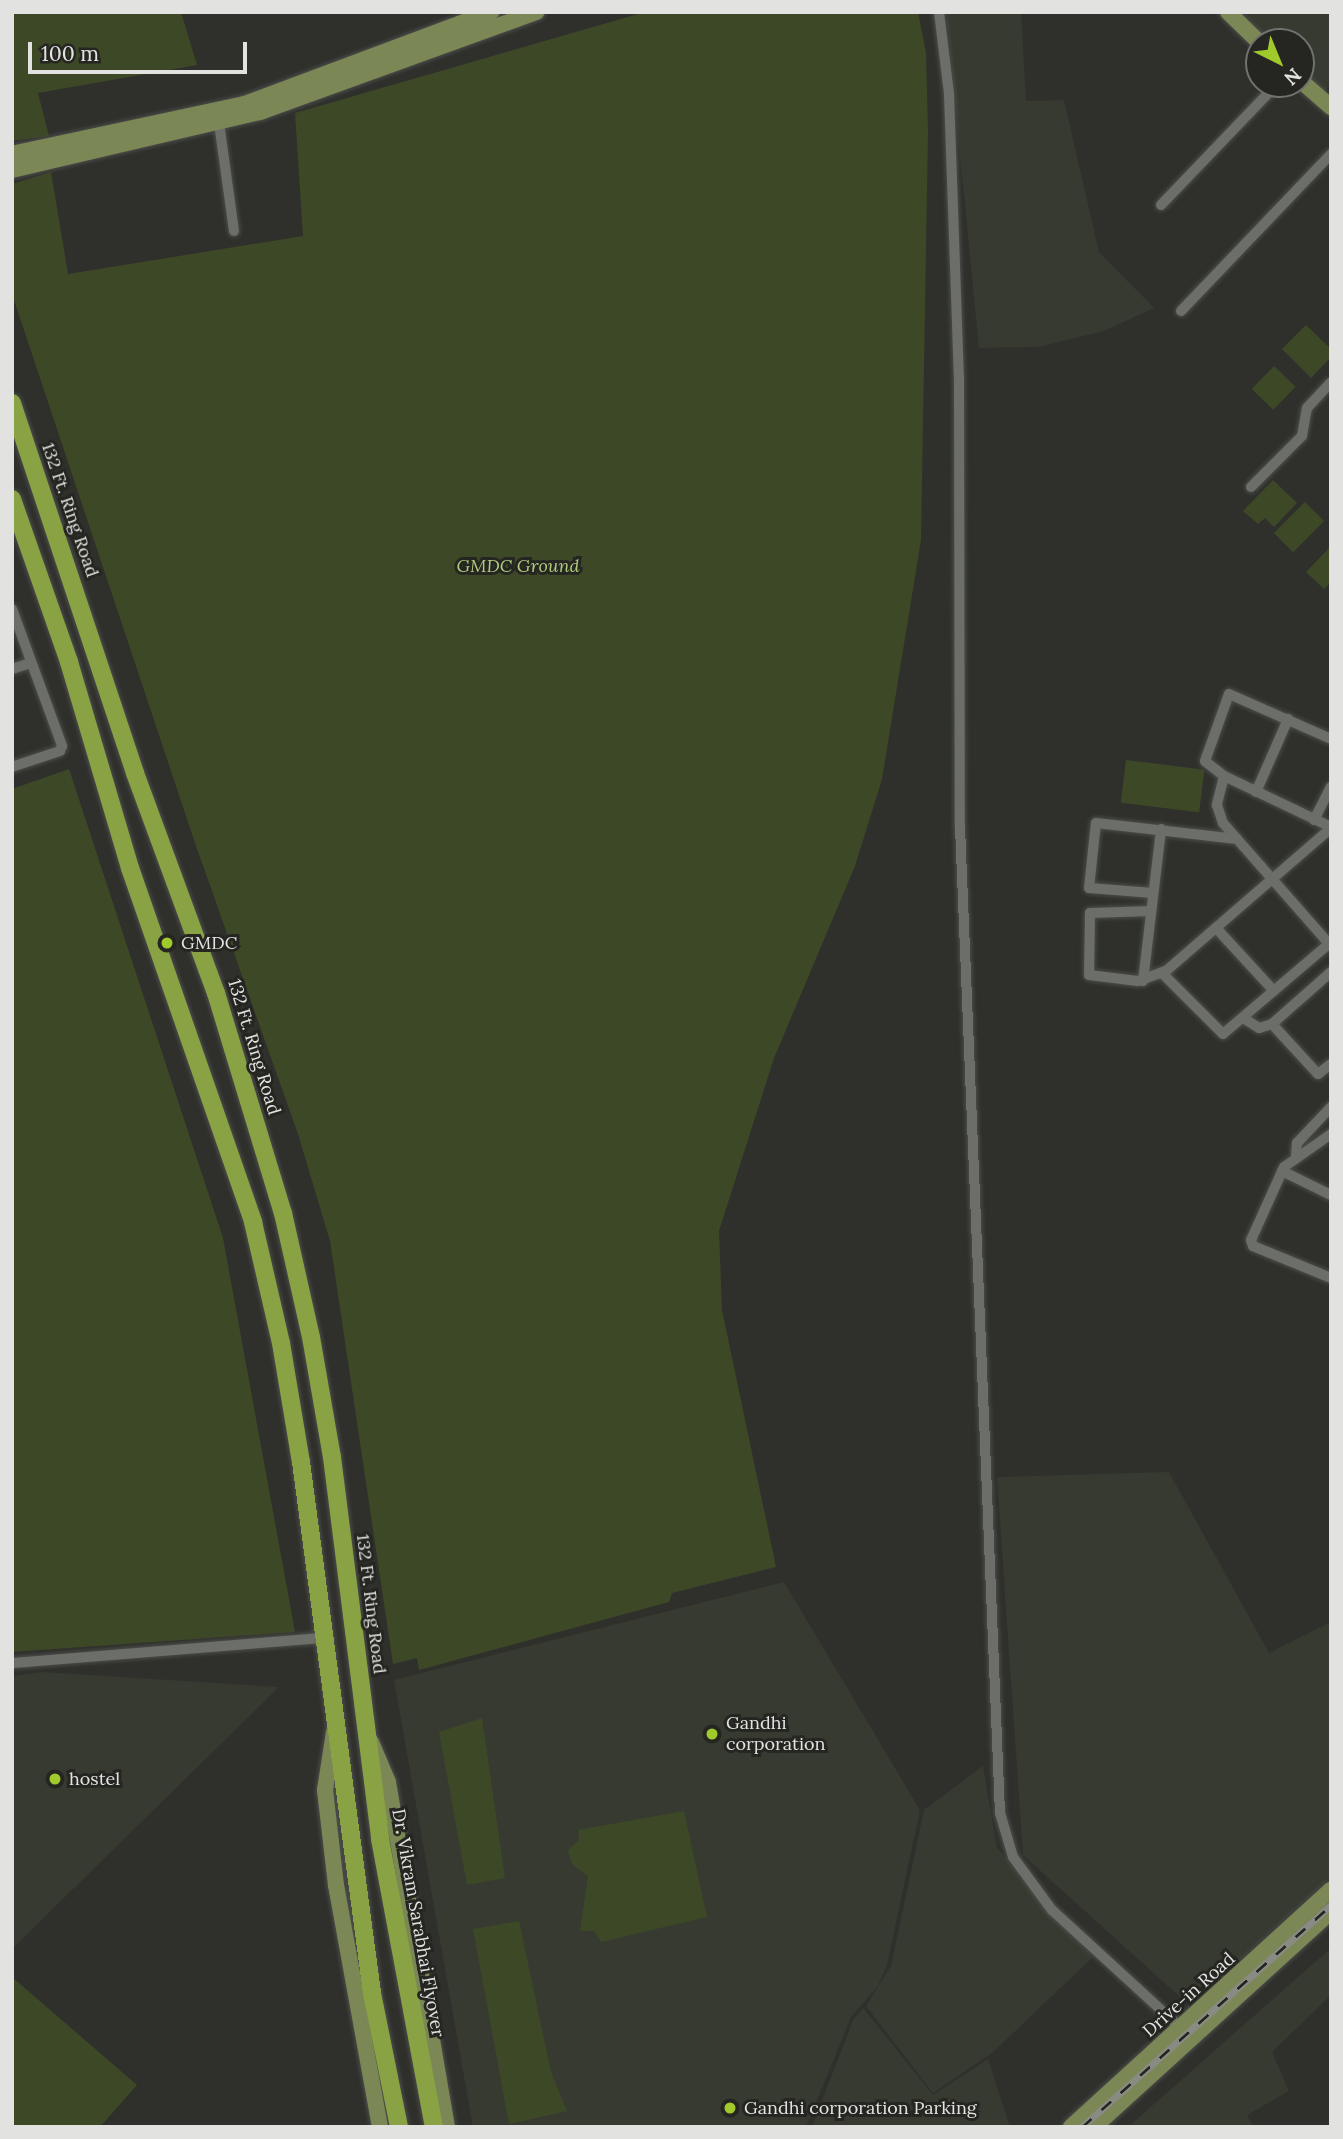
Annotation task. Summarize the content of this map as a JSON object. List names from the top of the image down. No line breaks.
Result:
{"streets":{"main road":["132 Ft. Ring Road","Dr. Vikram Sarabhai Flyover"],"street":["Drive-in Road"]},"crossings":[["132 Ft. Ring Road","Dr. Vikram Sarabhai Flyover"]],"parks":["GMDC Ground"],"places":["GMDC","Gandhi corporation","hostel","Gandhi corporation Parking"],"scale_bar":"100 m","north":"bottom right"}
